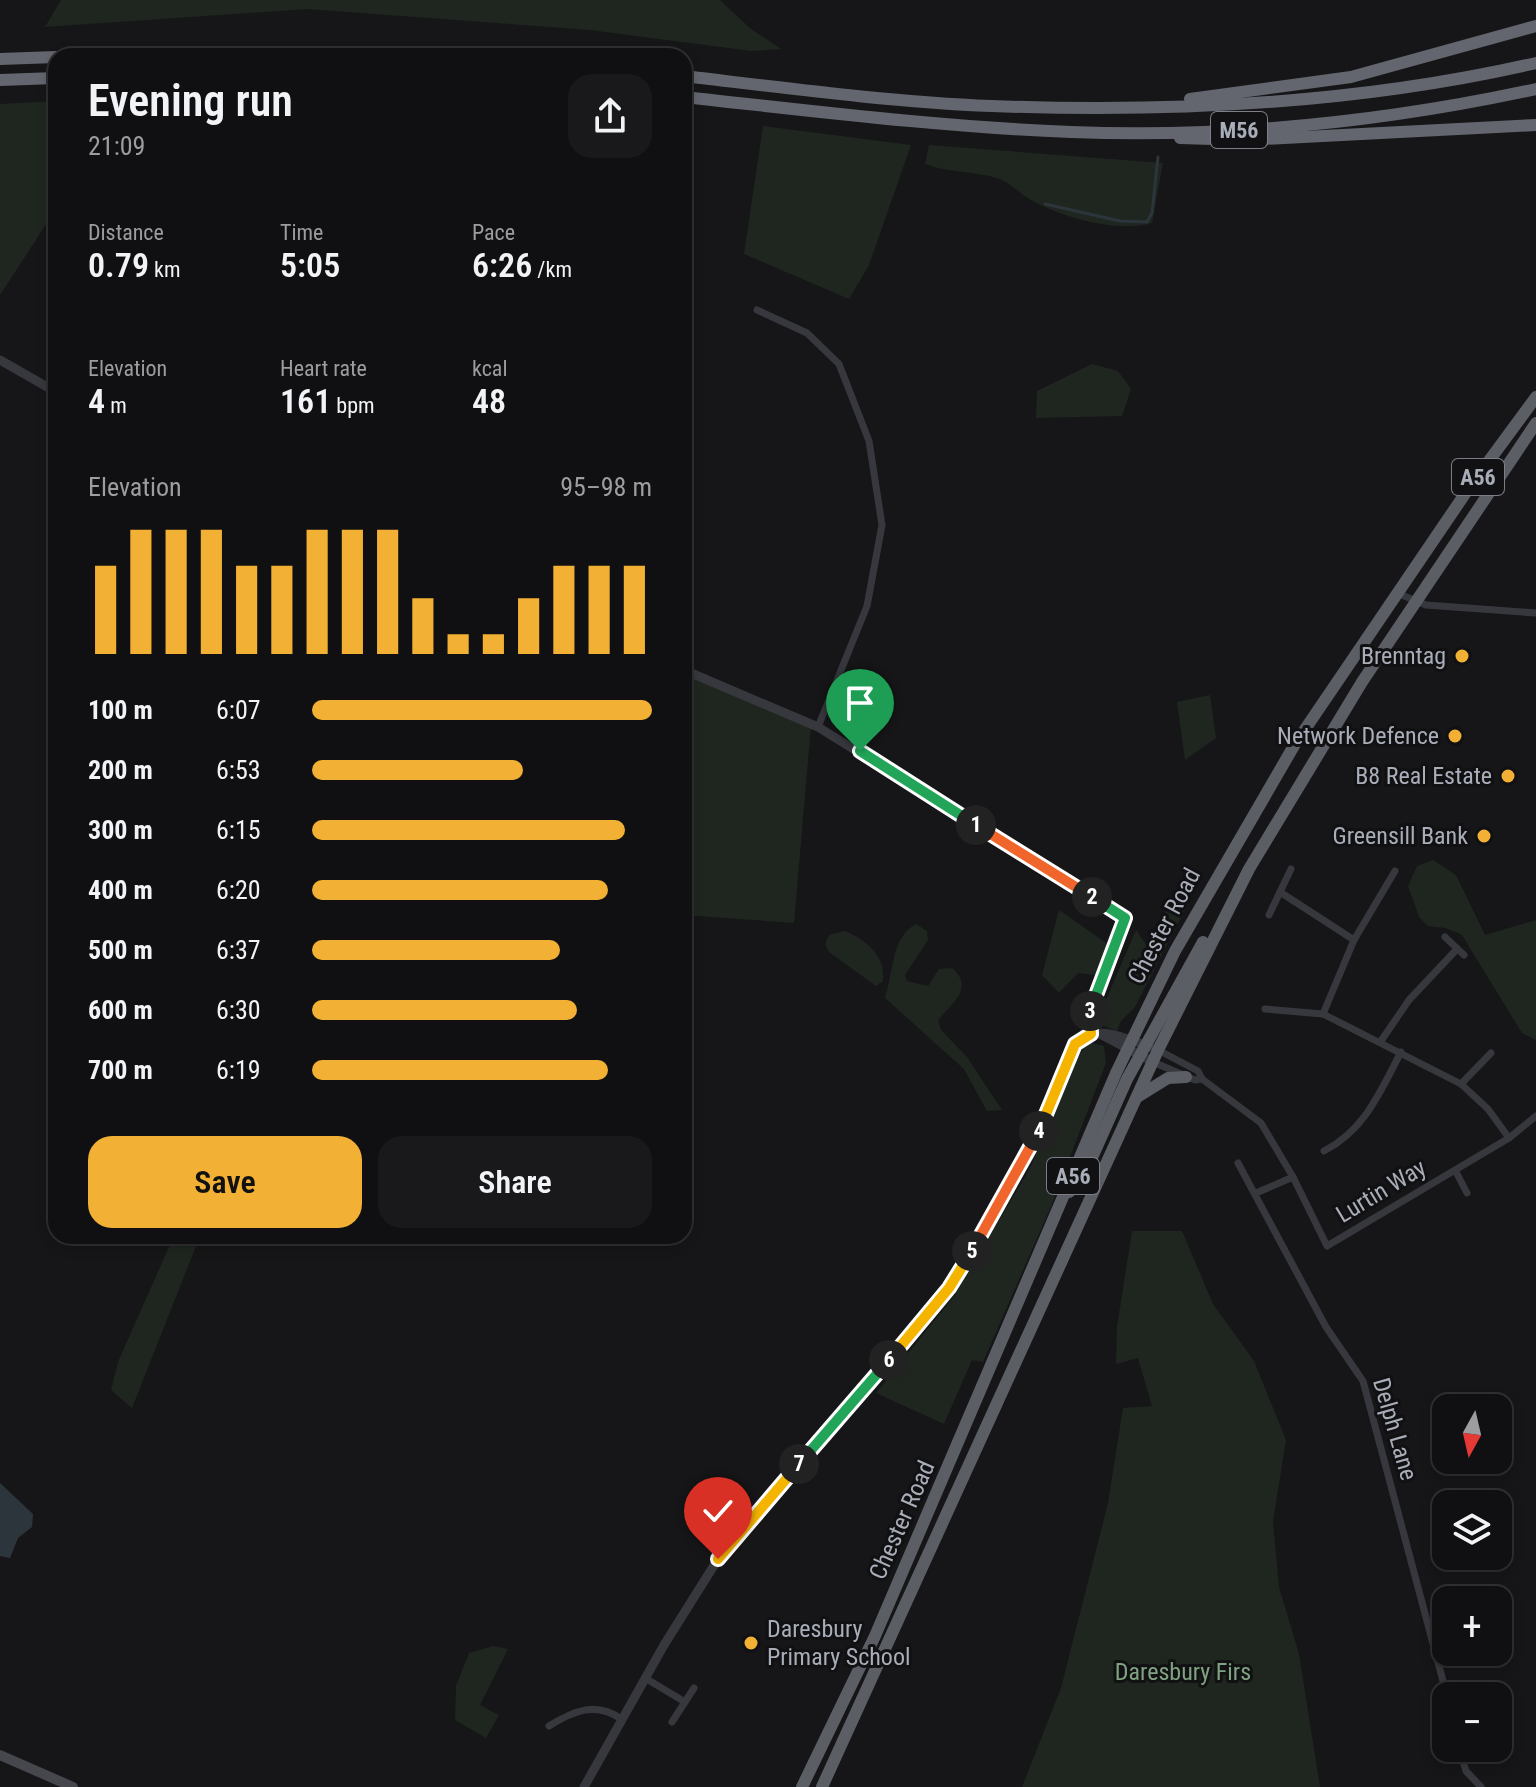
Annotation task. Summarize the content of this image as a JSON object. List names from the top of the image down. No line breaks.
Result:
{"streets":{"highway":["M56","A56","Chester Road"],"street":["Lurtin Way","Delph Lane"]},"parks":["Daresbury Firs"],"places":["Brenntag","Network Defence","B8 Real Estate","Greensill Bank","Daresbury Primary School"],"north":"bottom","page":{"heading":["Evening run","21:09"],"stats":[["Distance","0.79 km"],["Time","5:05"],["Pace","6:26 /km"],["Elevation","4 m"],["Heart rate","161 bpm"],["kcal","48"]],"chart":["Elevation","95–98 m"],"list":[{"name":"100 m","note":"6:07"},{"name":"200 m","note":"6:53"},{"name":"300 m","note":"6:15"},{"name":"400 m","note":"6:20"},{"name":"500 m","note":"6:37"},{"name":"600 m","note":"6:30"},{"name":"700 m","note":"6:19"}],"pins":["1","2","3","4","5","6","7"],"buttons":["Save","Share"],"map_buttons":["+","−"]}}
